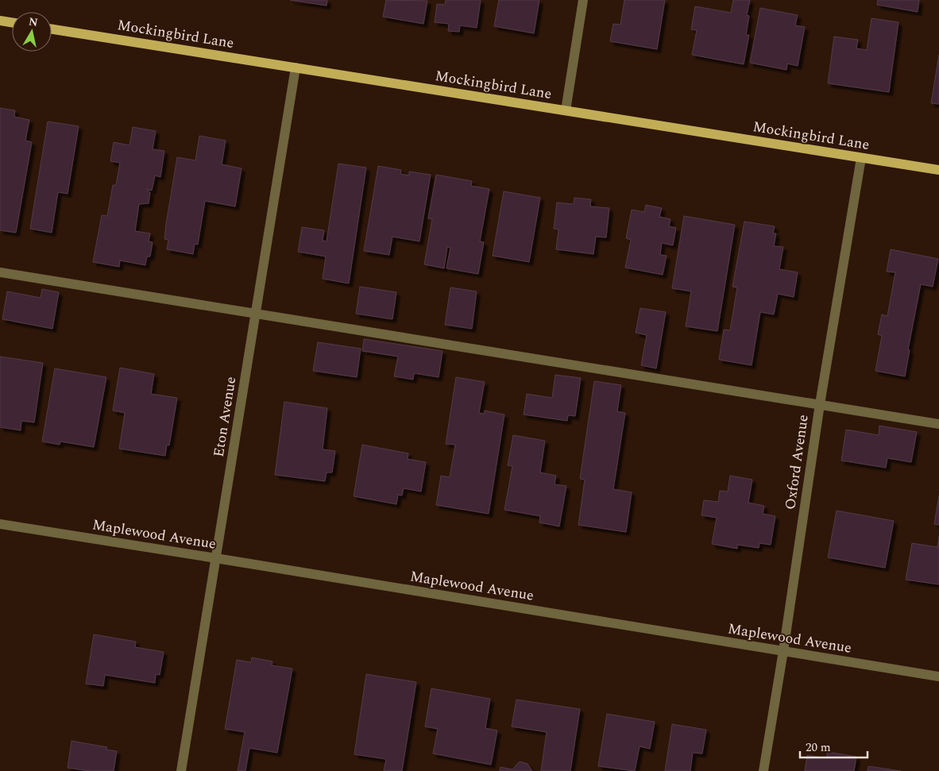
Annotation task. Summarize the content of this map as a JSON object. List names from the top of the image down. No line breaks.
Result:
{"streets":{"main road":["Mockingbird Lane"],"street":["Eton Avenue","Oxford Avenue","Maplewood Avenue"]},"crossings":[["Mockingbird Lane","Eton Avenue"],["Mockingbird Lane","Oxford Avenue"],["Eton Avenue","Maplewood Avenue"],["Oxford Avenue","Maplewood Avenue"]],"scale_bar":"20 m","north":"top"}
